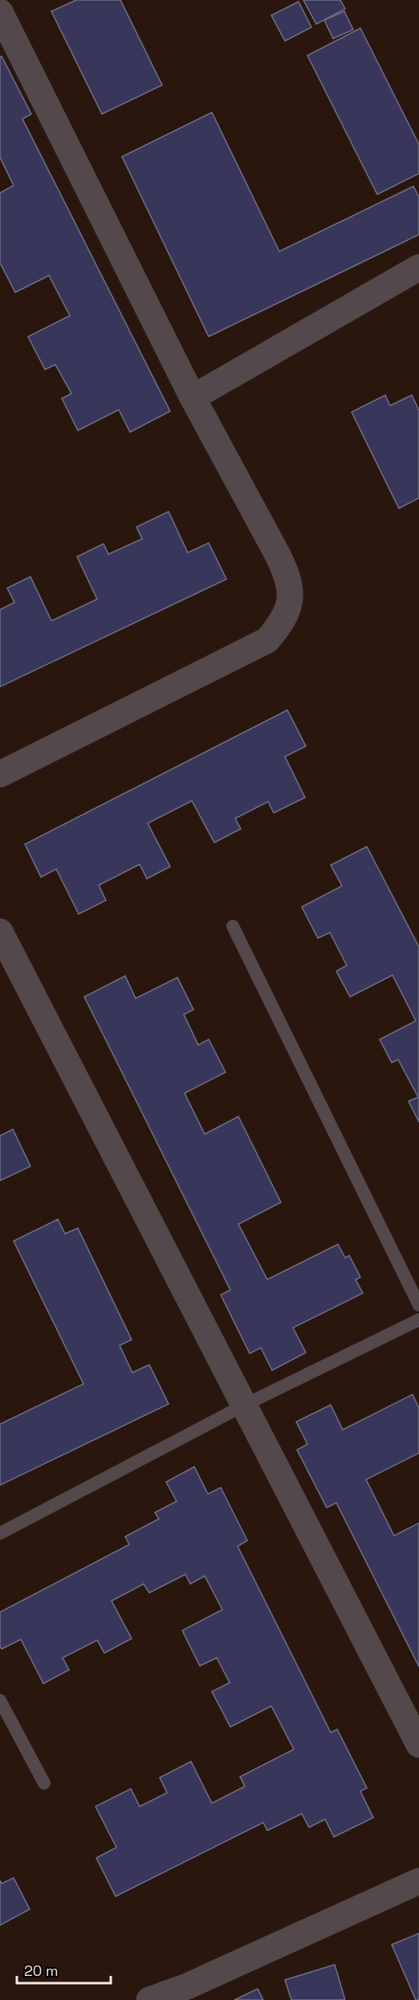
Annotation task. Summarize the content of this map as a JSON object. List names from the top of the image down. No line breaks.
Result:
{"scale_bar":"20 m"}
